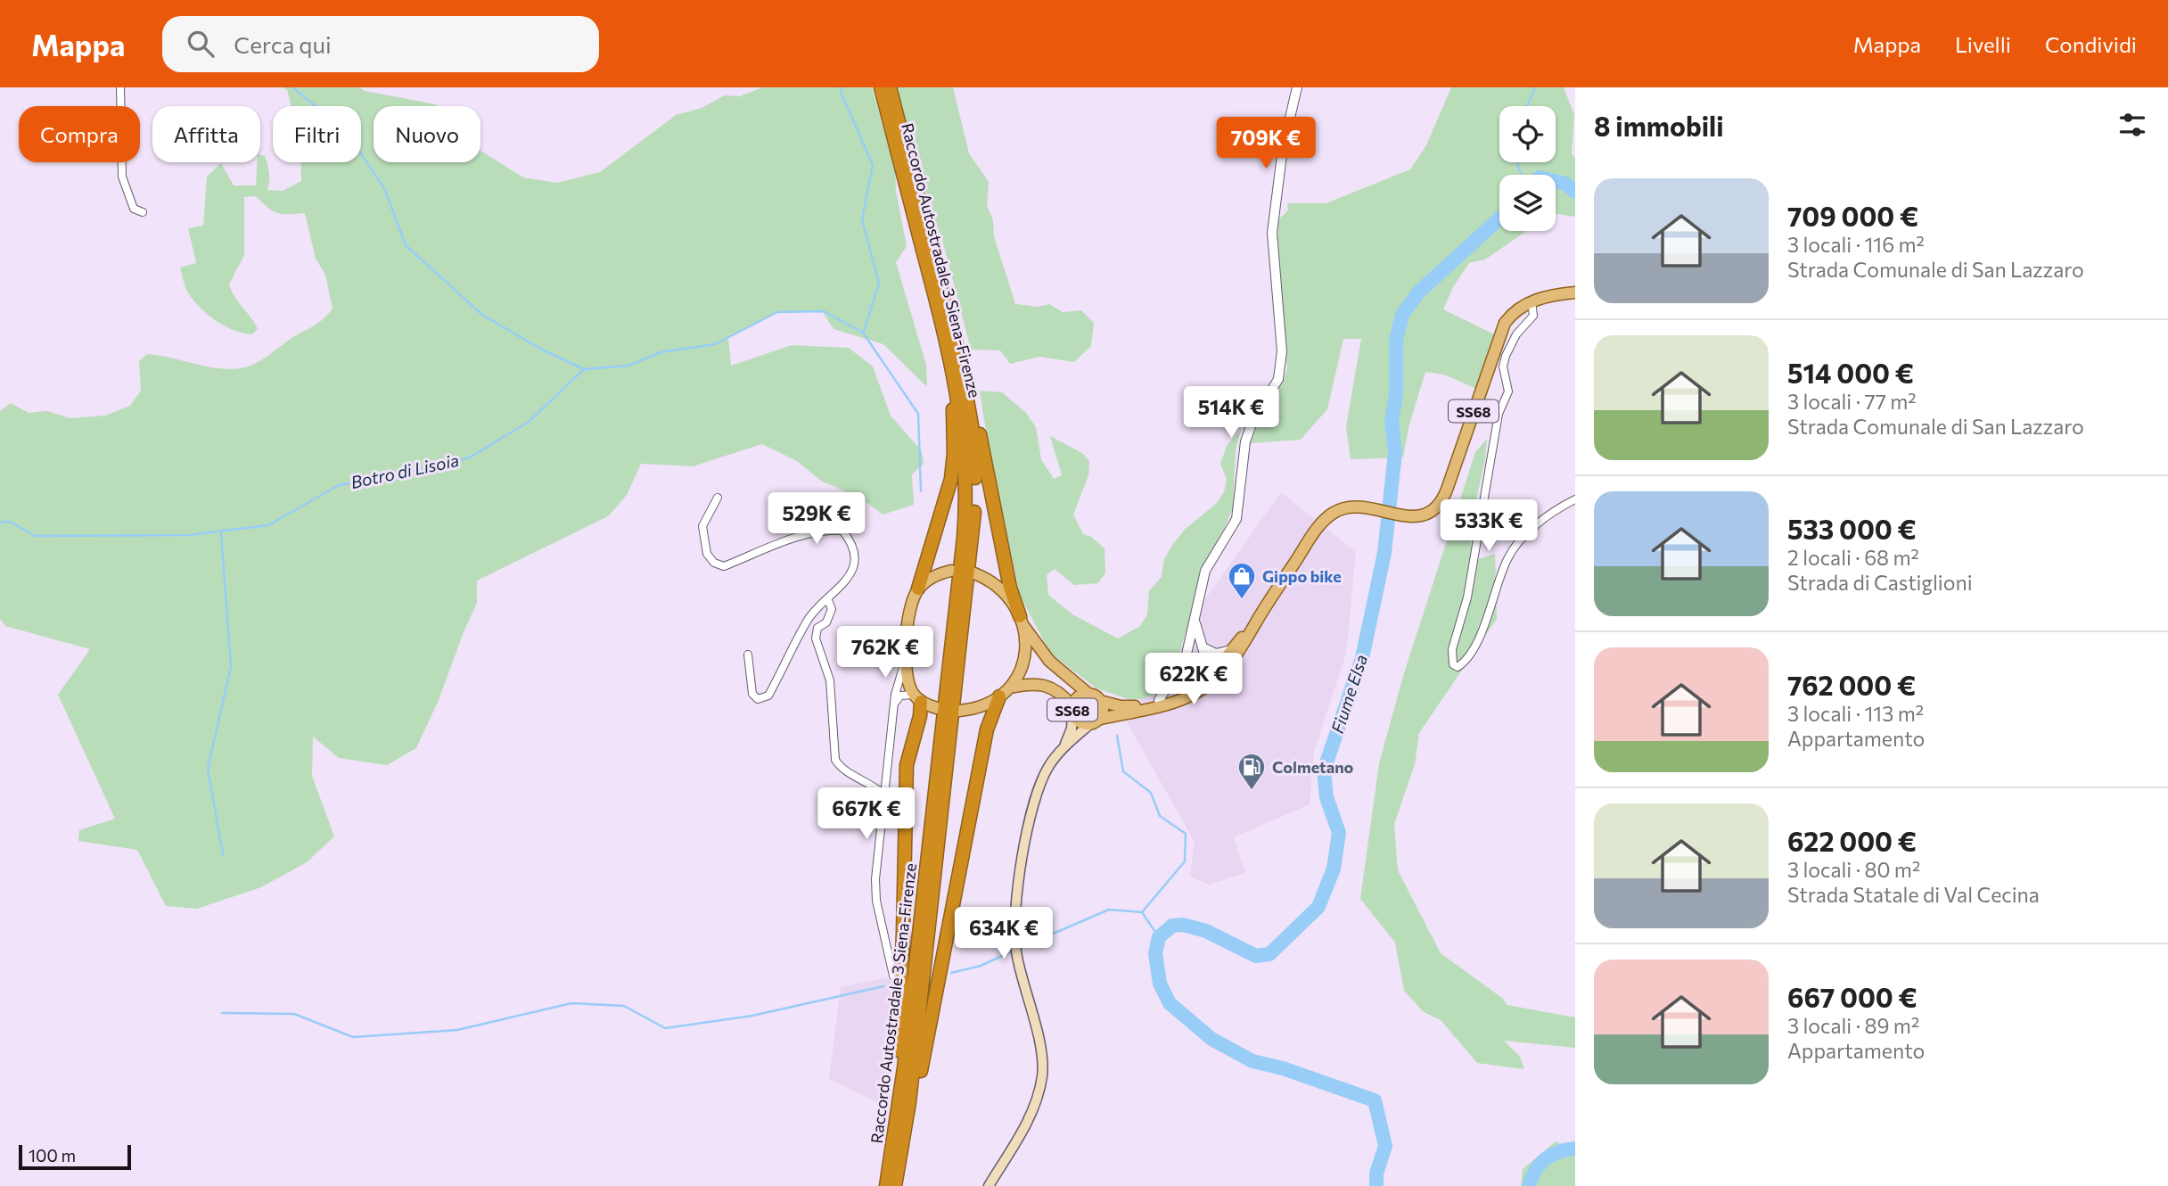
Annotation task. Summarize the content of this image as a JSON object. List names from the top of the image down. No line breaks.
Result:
{"streets":{"highway":["Raccordo Autostradale 3 Siena-Firenze"],"main road":["SS68"]},"water":["Botro di Lisoia","Fiume Elsa"],"places":{"shop":["Gippo bike"],"fuel station":["Colmetano"]},"scale_bar":"100 m","page":{"header":"Mappa","search":"Cerca qui","nav":["Mappa","Livelli","Condividi"],"heading":"8 immobili","chip":["Compra","Affitta","Filtri","Nuovo"],"price":["709K €","514K €","529K €","533K €","762K €","622K €","667K €","634K €"],"list":[{"name":"709 000 €","note":"3 locali · 116 m² · Strada Comunale di San Lazzaro"},{"name":"514 000 €","note":"3 locali · 77 m² · Strada Comunale di San Lazzaro"},{"name":"533 000 €","note":"2 locali · 68 m² · Strada di Castiglioni"},{"name":"762 000 €","note":"3 locali · 113 m² · Appartamento"},{"name":"622 000 €","note":"3 locali · 80 m² · Strada Statale di Val Cecina"},{"name":"667 000 €","note":"3 locali · 89 m² · Appartamento"}],"scale":"100 m"}}
